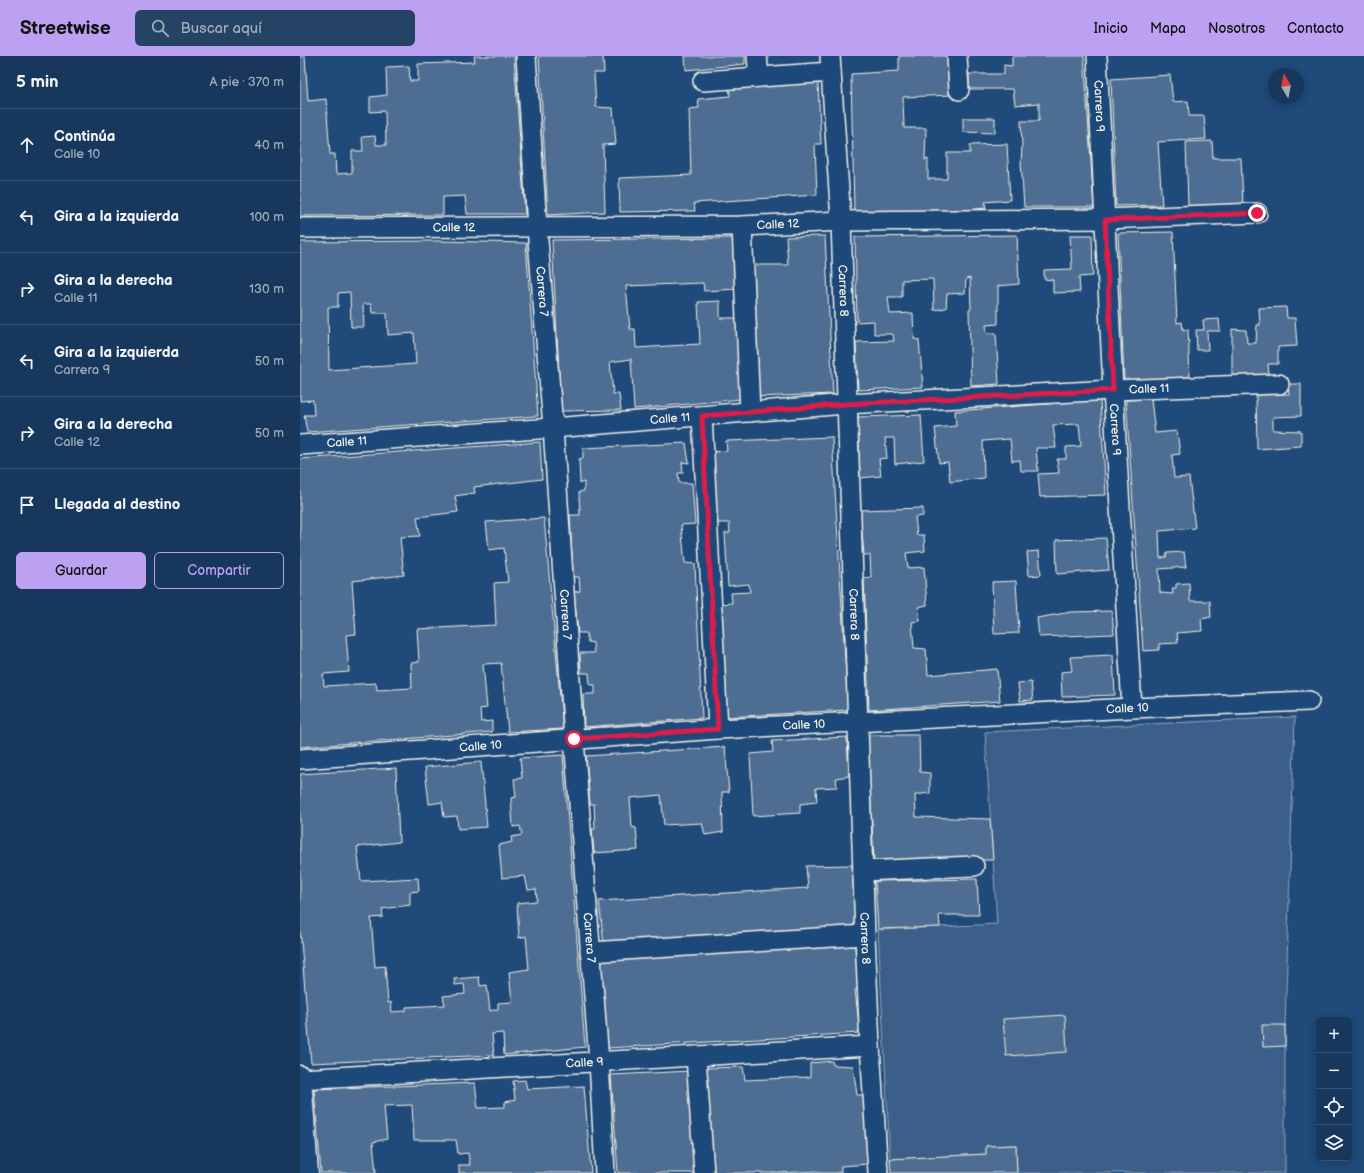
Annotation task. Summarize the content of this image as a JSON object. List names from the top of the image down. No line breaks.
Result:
{"streets":{"street":["Carrera 9","Calle 12","Carrera 7","Carrera 8","Calle 11","Calle 10","Calle 9"]},"crossings":[["Carrera 9","Calle 12"],["Carrera 9","Calle 11"],["Carrera 9","Calle 10"],["Calle 12","Carrera 7"],["Calle 12","Carrera 8"],["Carrera 7","Calle 11"],["Carrera 7","Calle 10"],["Carrera 7","Calle 9"],["Carrera 8","Calle 11"],["Carrera 8","Calle 10"],["Carrera 8","Calle 9"]],"north":"top","page":{"header":"Streetwise","search":"Buscar aquí","nav":["Inicio","Mapa","Nosotros","Contacto"],"heading":["5 min","A pie · 370 m"],"list":[["Continúa","Calle 10","40 m"],["Gira a la izquierda","100 m"],["Gira a la derecha","Calle 11","130 m"],["Gira a la izquierda","Carrera 9","50 m"],["Gira a la derecha","Calle 12","50 m"],"Llegada al destino"],"buttons":["Guardar","Compartir"],"map_buttons":["+","−"]}}
